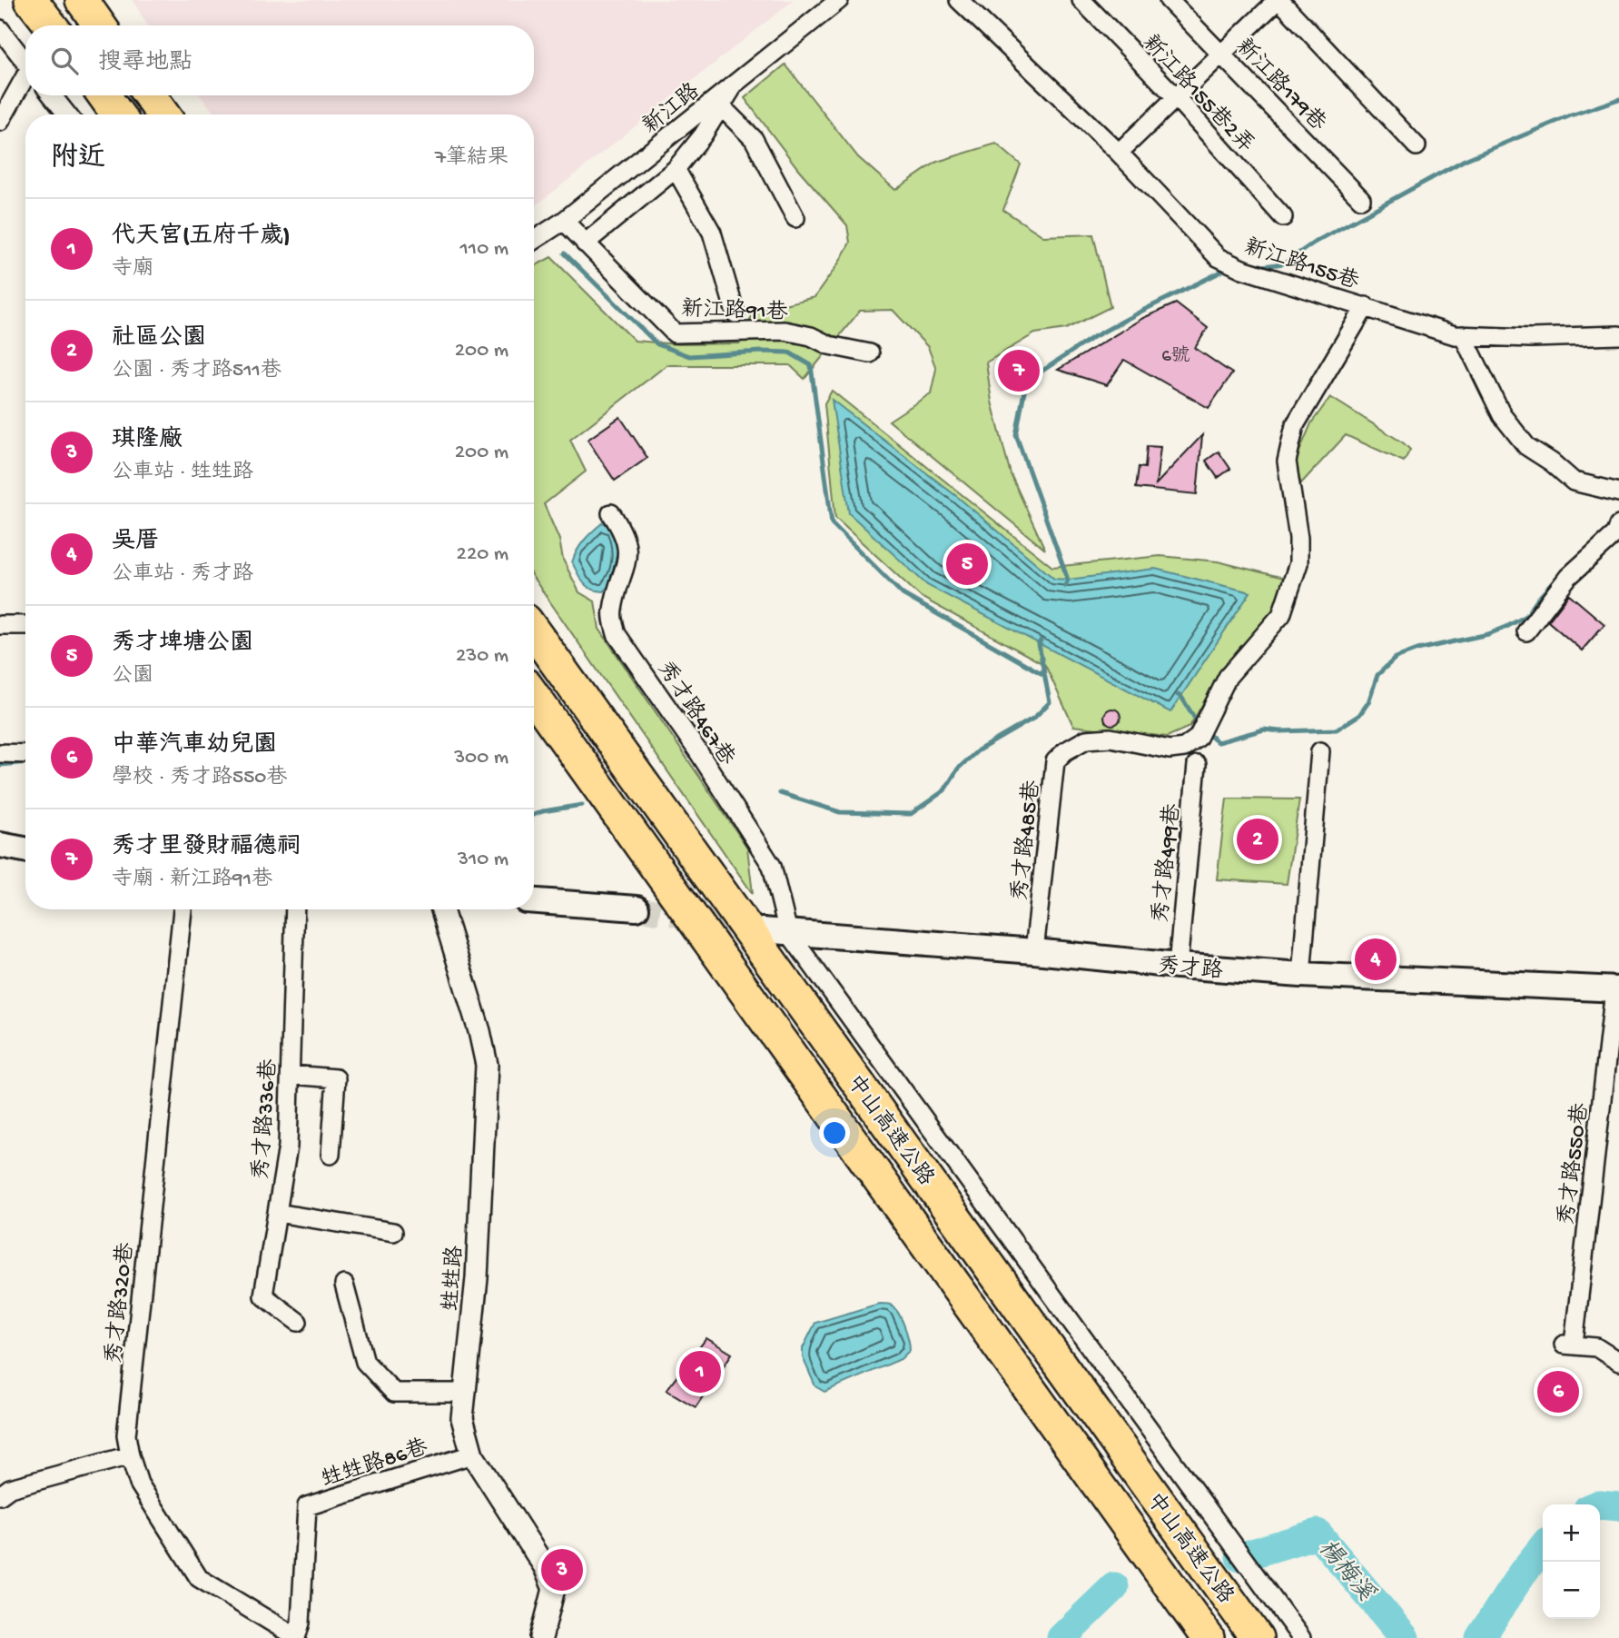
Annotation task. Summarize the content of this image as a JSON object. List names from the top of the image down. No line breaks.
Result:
{"streets":{"highway":["中山高速公路"],"main road":["秀才路"],"street":["新江路179巷","新江路155巷2弄","新江路","新江路155巷","新江路91巷","秀才路467巷","秀才路485巷","秀才路499巷","秀才路336巷","秀才路550巷","甡甡路","秀才路320巷","甡甡路86巷"]},"crossings":[["新江路","新江路91巷"],["新江路155巷","秀才路485巷"],["秀才路467巷","秀才路"],["秀才路485巷","秀才路"],["秀才路499巷","秀才路"],["秀才路","秀才路550巷"],["甡甡路","甡甡路86巷"],["秀才路320巷","甡甡路86巷"]],"water":["楊梅溪"],"house_numbers":["6號"],"page":{"search":"搜尋地點","heading":["附近","7筆結果"],"list":[{"mark":"1","name":"代天宮(五府千歲)","note":"寺廟","value":"110 m"},{"mark":"2","name":"社區公園","note":"公園 · 秀才路511巷","value":"200 m"},{"mark":"3","name":"琪隆廠","note":"公車站 · 甡甡路","value":"200 m"},{"mark":"4","name":"吳厝","note":"公車站 · 秀才路","value":"220 m"},{"mark":"5","name":"秀才埤塘公園","note":"公園","value":"230 m"},{"mark":"6","name":"中華汽車幼兒園","note":"學校 · 秀才路550巷","value":"300 m"},{"mark":"7","name":"秀才里發財福德祠","note":"寺廟 · 新江路91巷","value":"310 m"}],"pins":["7","5","2","4","1","6","3"],"map_buttons":["+","−"]}}
